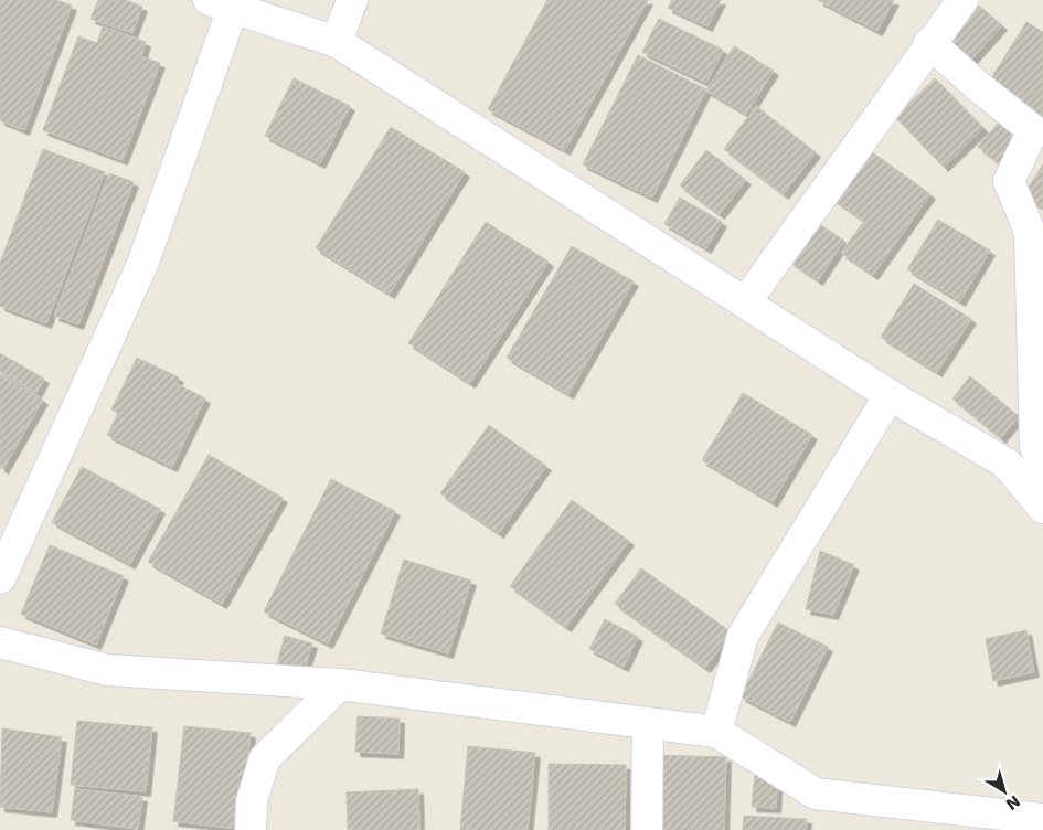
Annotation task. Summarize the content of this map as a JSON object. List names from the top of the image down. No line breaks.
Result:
{"north":"bottom right"}
